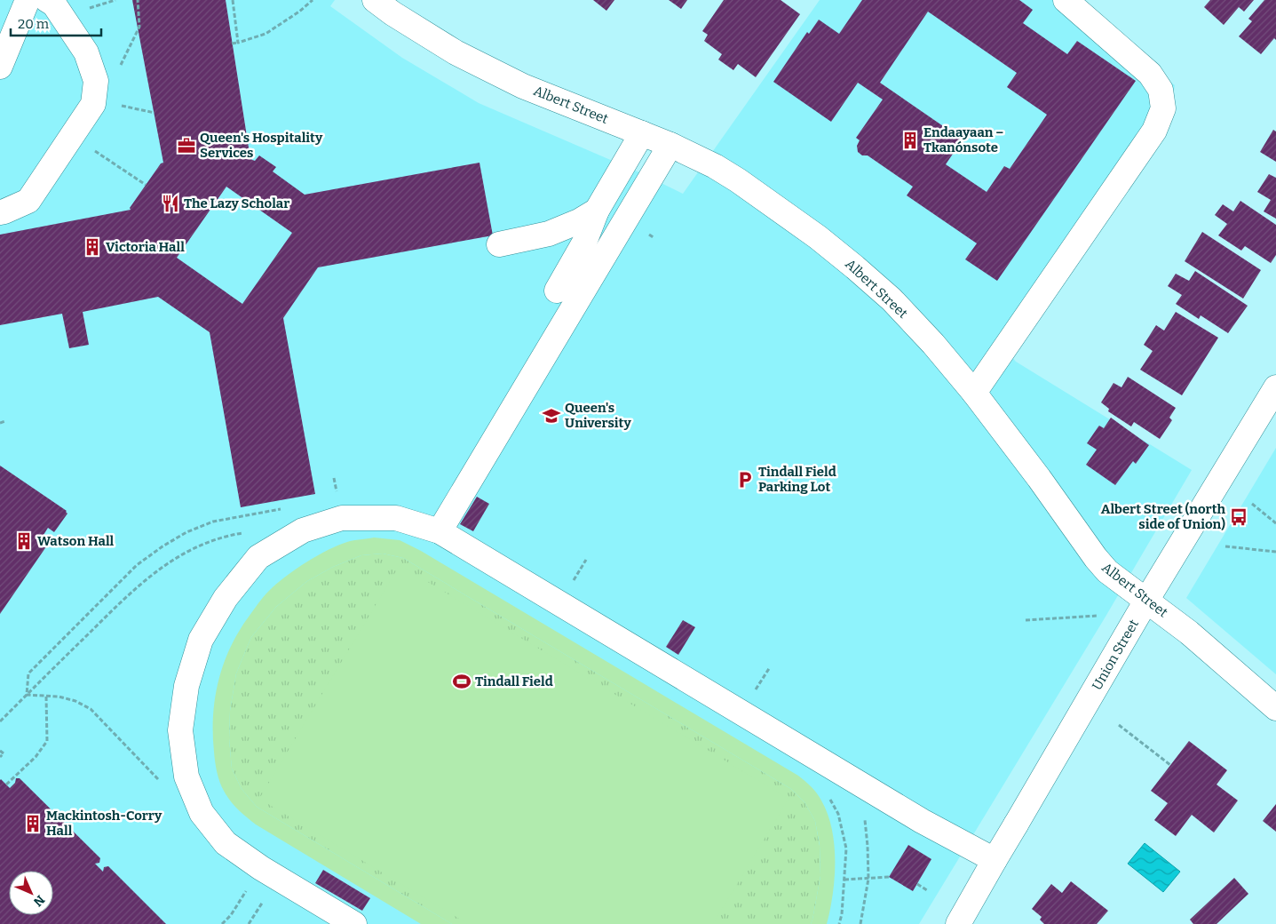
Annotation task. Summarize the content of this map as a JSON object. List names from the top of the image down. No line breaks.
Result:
{"streets":{"street":["Albert Street","Union Street"]},"crossings":[["Albert Street","Union Street"]],"places":{"building":["Endaayaan – Tkanónsote","Victoria Hall","Watson Hall","Mackintosh-Corry Hall"],"office":["Queen's Hospitality Services"],"restaurant":["The Lazy Scholar"],"school or university":["Queen's University"],"parking":["Tindall Field Parking Lot"],"bus stop":["Albert Street (north side of Union)"],"sports":["Tindall Field"]},"scale_bar":"20 m","north":"bottom right"}
